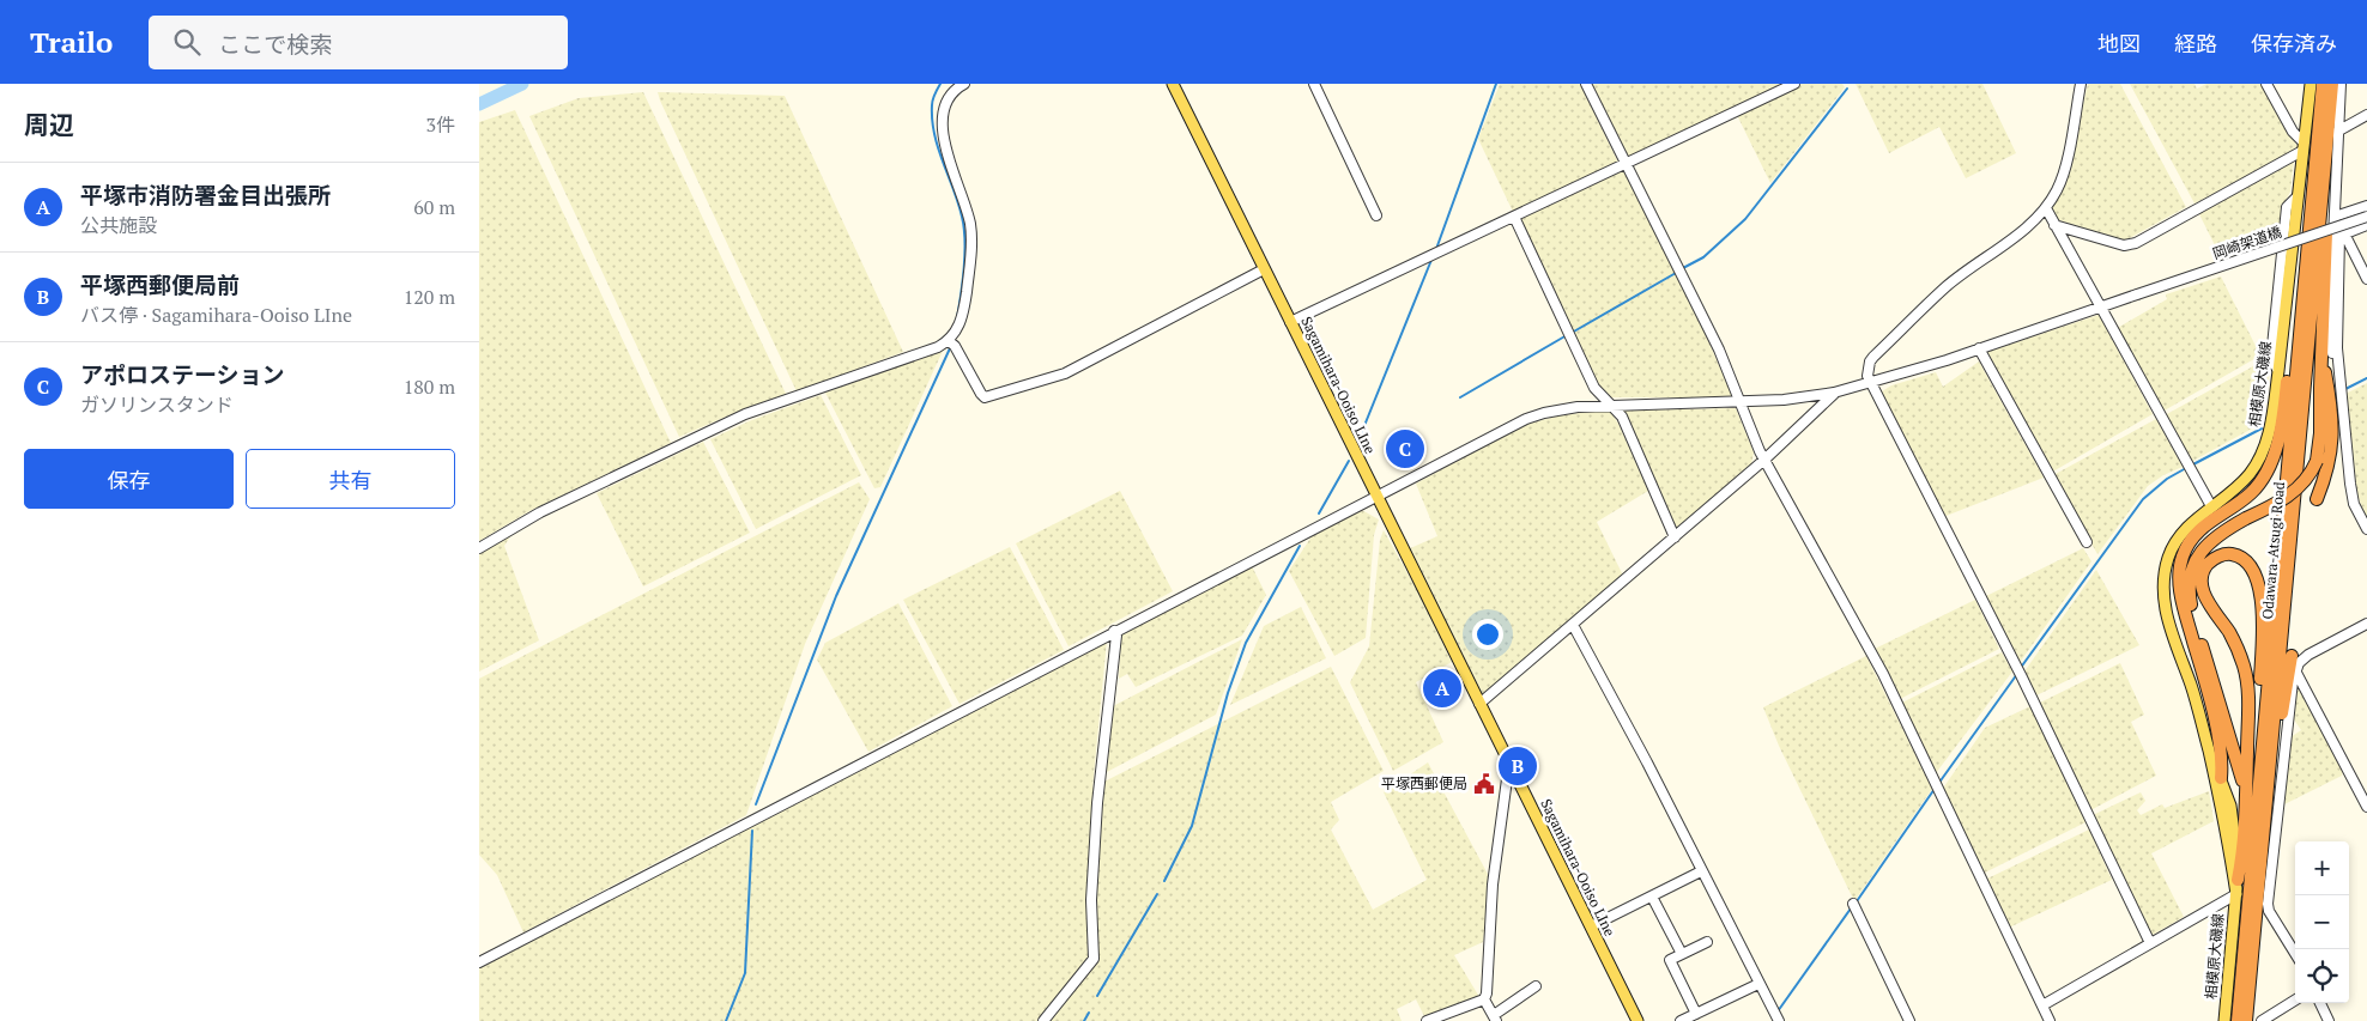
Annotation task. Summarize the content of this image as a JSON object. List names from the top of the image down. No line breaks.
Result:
{"streets":{"highway":["Odawara-Atsugi Road"],"main road":["相模原大磯線","Sagamihara-Ooiso LIne"],"street":["岡崎架道橋"]},"crossings":[["岡崎架道橋","Sagamihara-Ooiso LIne"]],"places":{"public building":["平塚西郵便局"]},"page":{"header":"Trailo","search":"ここで検索","nav":["地図","経路","保存済み"],"heading":["周辺","3件"],"list":[{"mark":"A","name":"平塚市消防署金目出張所","note":"公共施設","value":"60 m"},{"mark":"B","name":"平塚西郵便局前","note":"バス停 · Sagamihara-Ooiso LIne","value":"120 m"},{"mark":"C","name":"アポロステーション","note":"ガソリンスタンド","value":"180 m"}],"pins":["C","A","B"],"buttons":["保存","共有"],"map_buttons":["+","−"]}}
